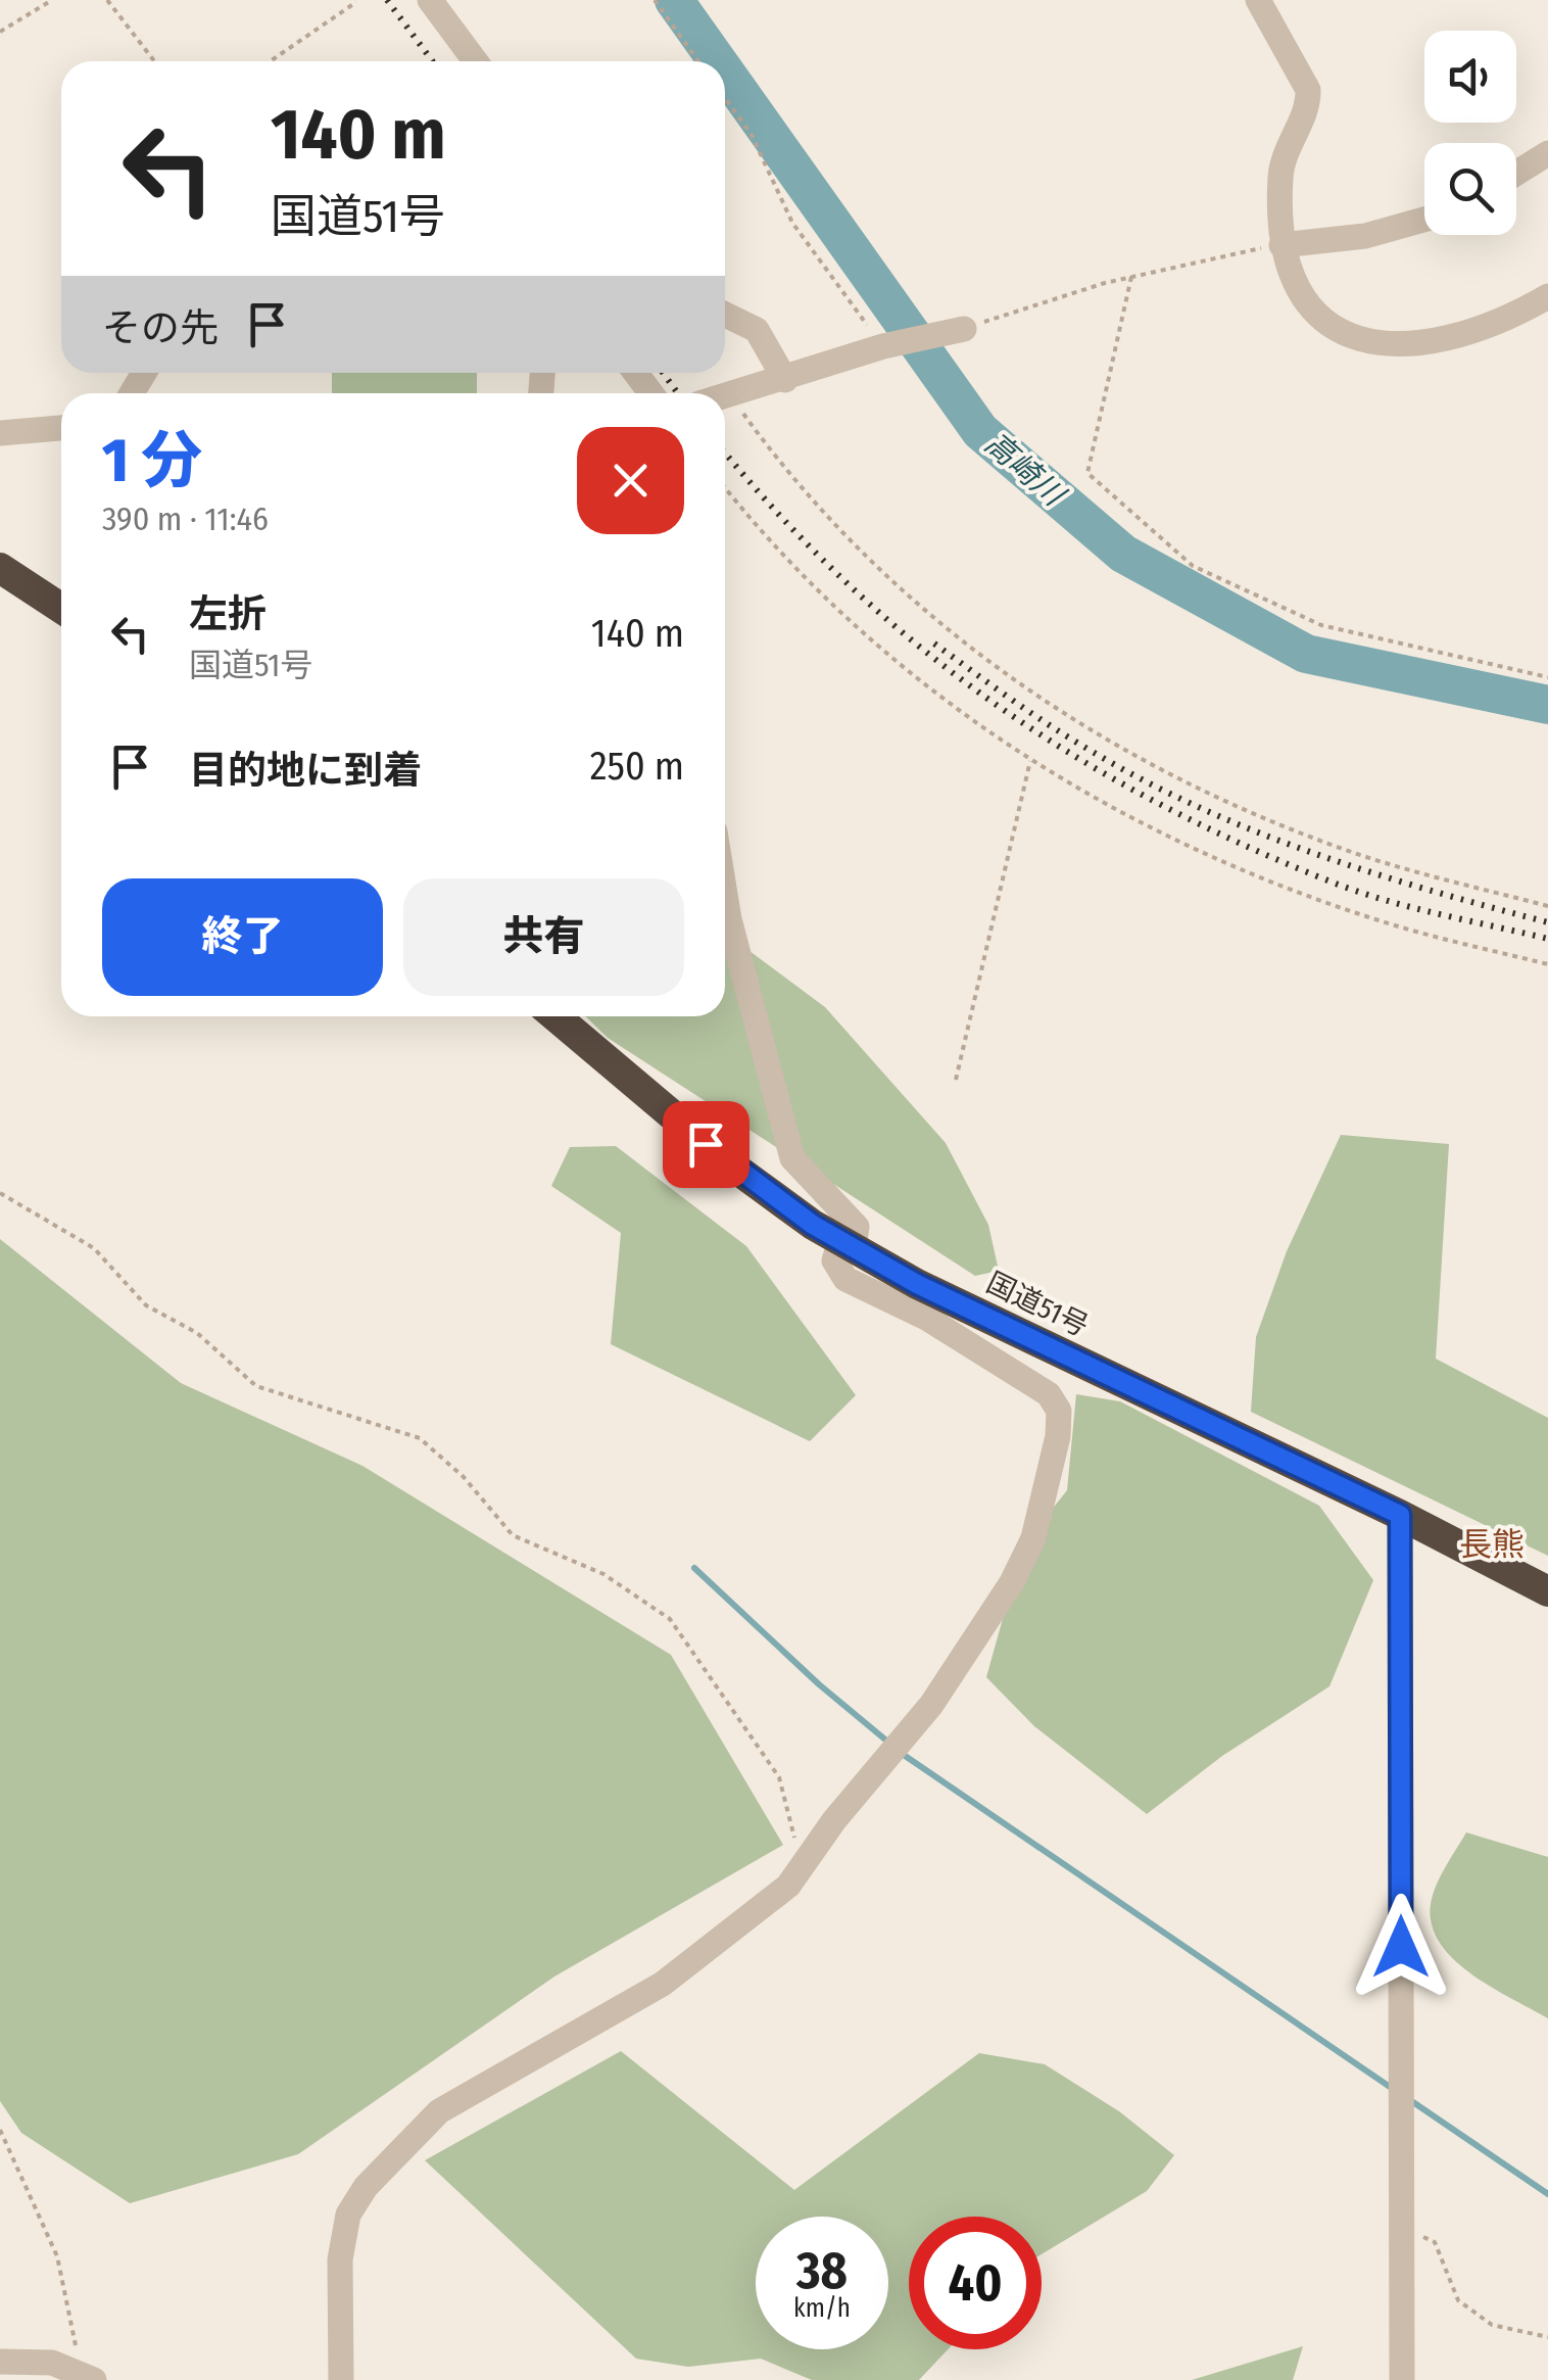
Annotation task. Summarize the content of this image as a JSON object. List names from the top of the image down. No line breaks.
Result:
{"streets":{"highway":["国道51号"]},"districts":["長熊"],"water":["高崎川"],"page":{"turn":["140 m","国道51号"],"then":"その先","heading":["1 分","390 m · 11:46"],"list":[{"name":"左折","note":"国道51号","value":"140 m"},{"name":"目的地に到着","value":"250 m"}],"buttons":["終了","共有"],"speed":"38 km/h","limit":"40"}}
